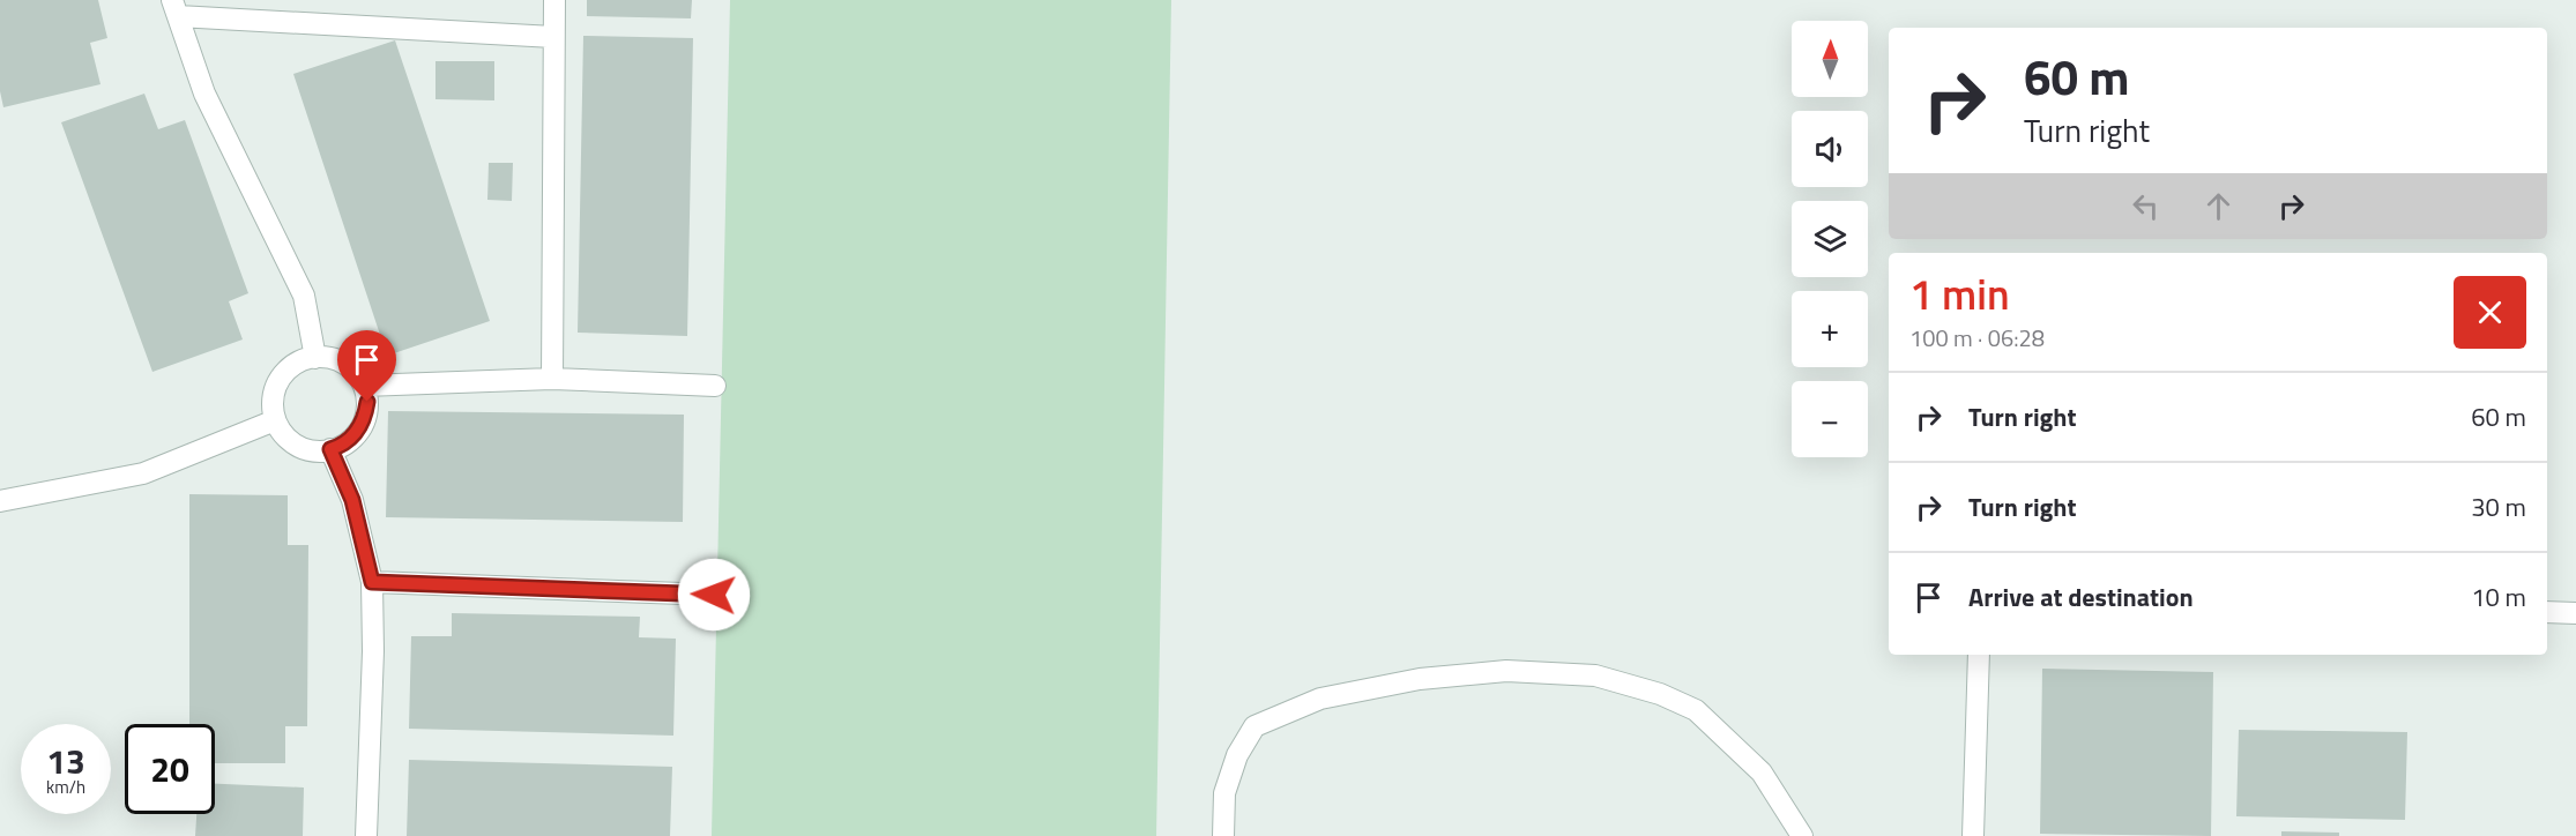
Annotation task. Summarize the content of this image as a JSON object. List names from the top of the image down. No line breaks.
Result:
{"north":"top","page":{"map_buttons":["+","−"],"turn":["60 m","Turn right"],"heading":["1 min","100 m · 06:28"],"list":[{"name":"Turn right","value":"60 m"},{"name":"Turn right","value":"30 m"},{"name":"Arrive at destination","value":"10 m"}],"speed":"13 km/h","limit":"20"}}
